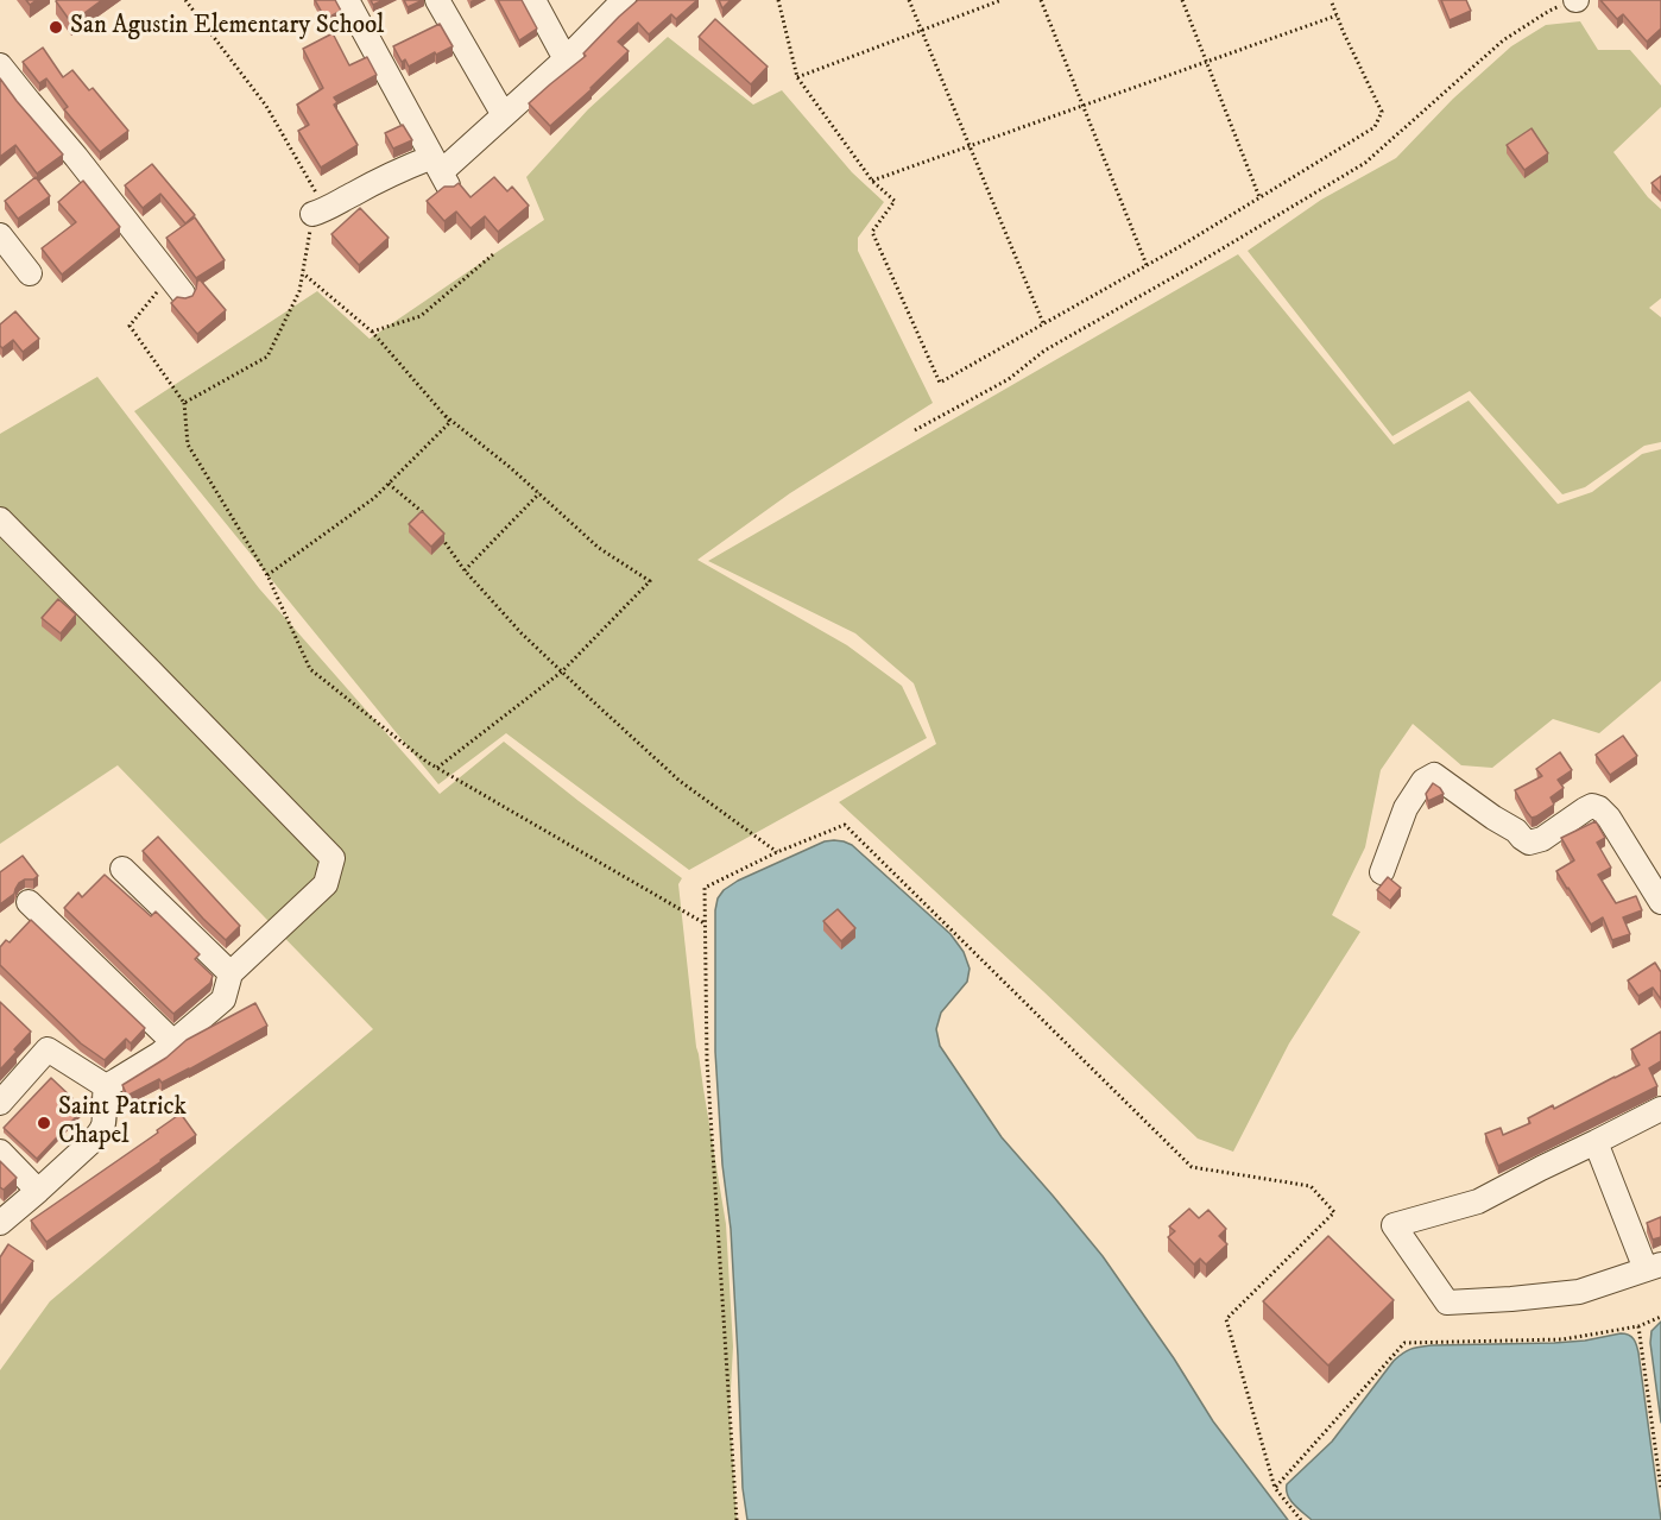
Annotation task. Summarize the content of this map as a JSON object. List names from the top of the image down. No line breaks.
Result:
{"places":["San Agustin Elementary School","Saint Patrick Chapel"]}
